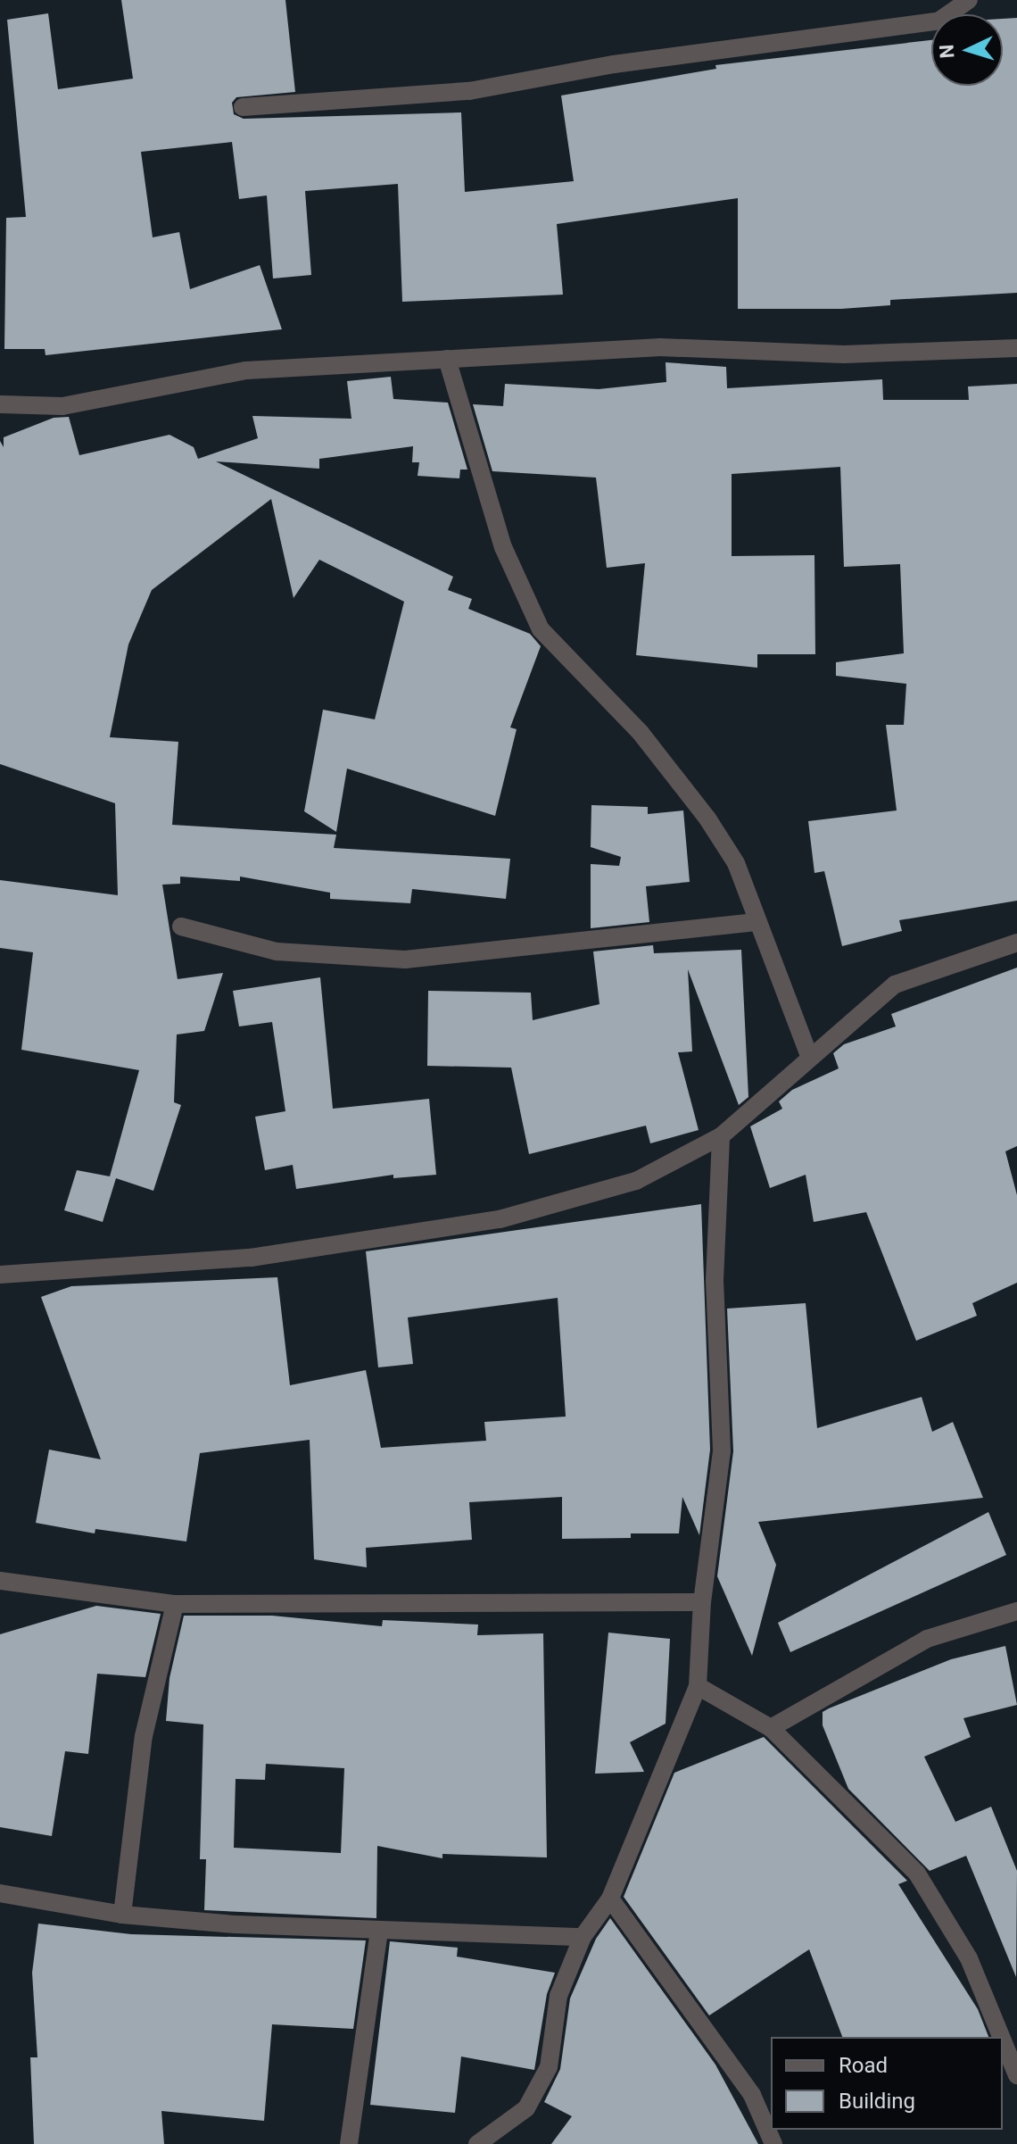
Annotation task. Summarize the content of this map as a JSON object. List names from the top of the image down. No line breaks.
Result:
{"legend":["Road","Building"],"north":"left"}
